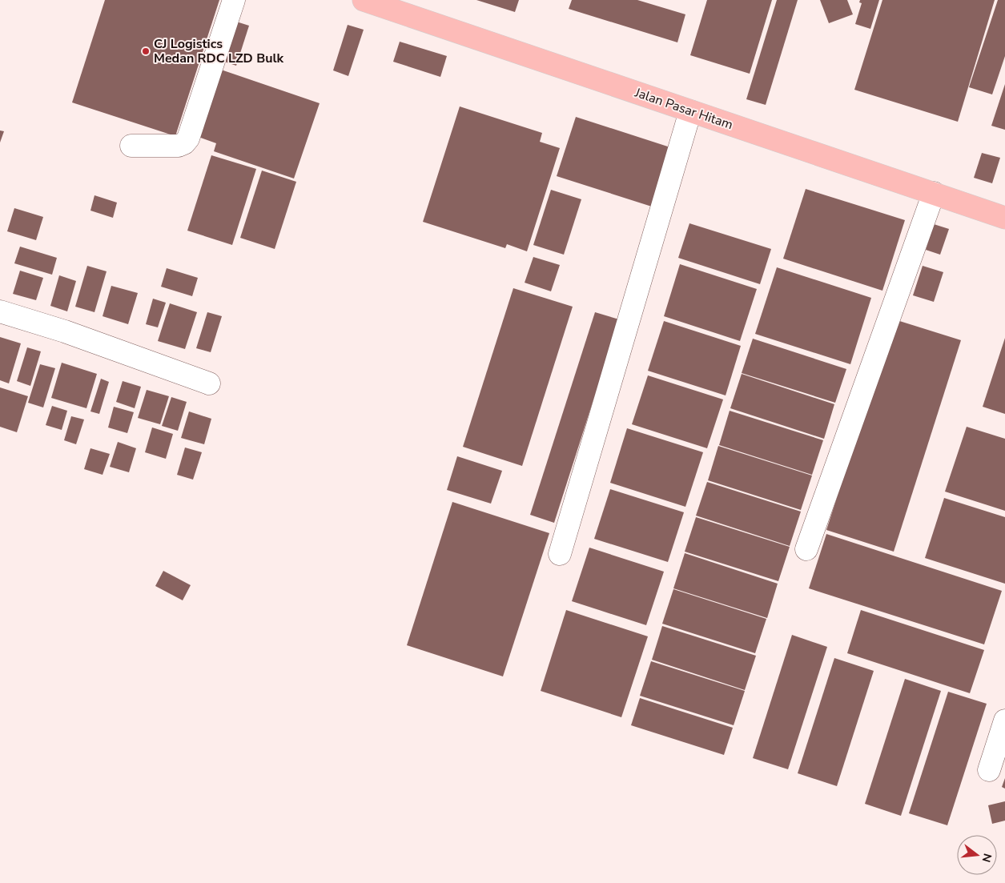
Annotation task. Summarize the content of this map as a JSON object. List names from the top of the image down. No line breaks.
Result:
{"streets":{"main road":["Jalan Pasar Hitam"]},"places":["CJ Logistics Medan RDC LZD Bulk"],"north":"right"}
